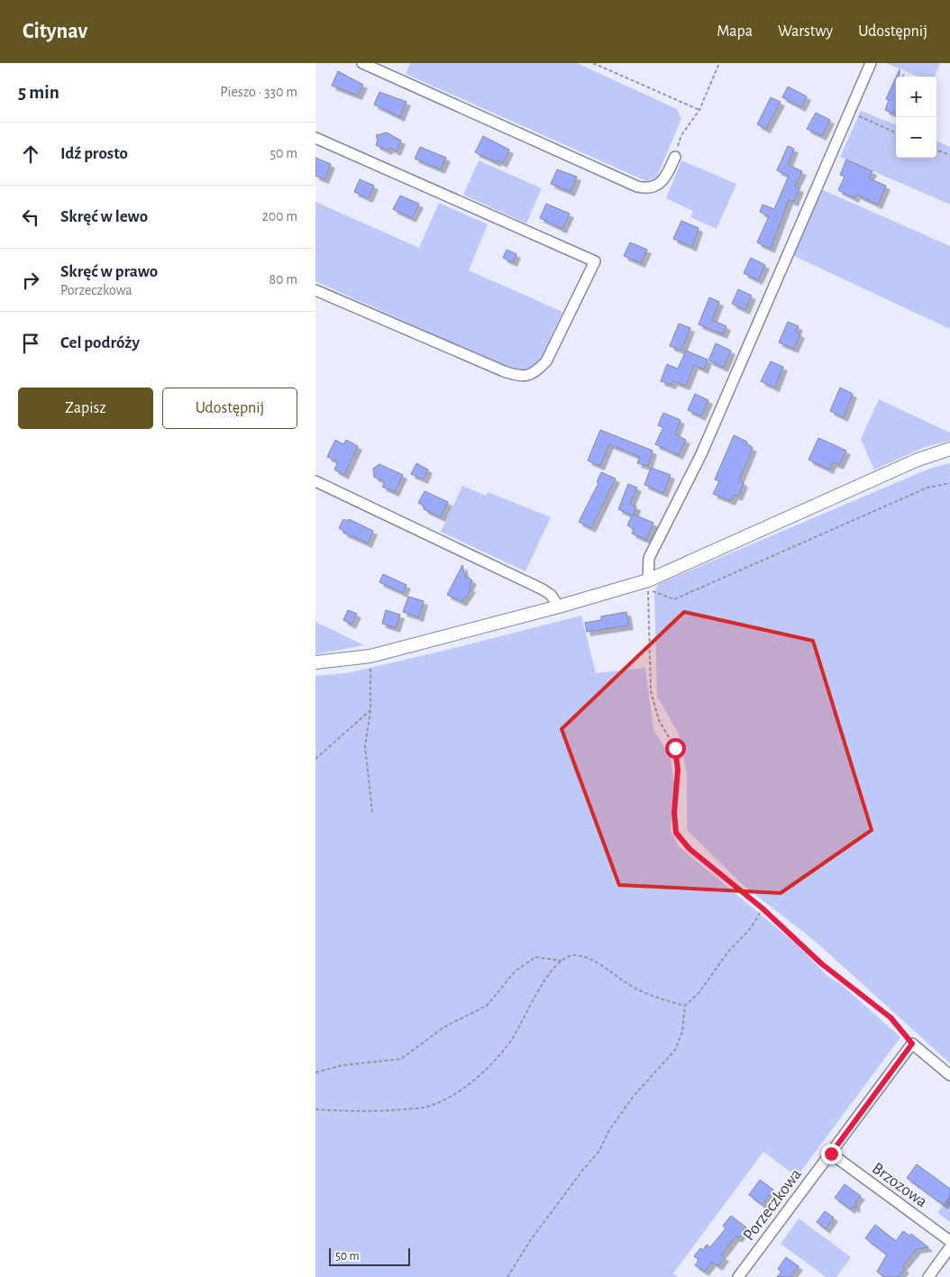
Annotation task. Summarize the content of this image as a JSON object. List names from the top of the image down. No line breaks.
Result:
{"streets":{"street":["Brzozowa","Porzeczkowa"]},"crossings":[["Brzozowa","Porzeczkowa"]],"scale_bar":"50 m","page":{"header":"Citynav","nav":["Mapa","Warstwy","Udostępnij"],"heading":["5 min","Pieszo · 330 m"],"map_buttons":["+","−"],"list":[["Idź prosto","50 m"],["Skręć w lewo","200 m"],["Skręć w prawo","Porzeczkowa","80 m"],"Cel podróży"],"buttons":["Zapisz","Udostępnij"],"scale":"50 m"}}
